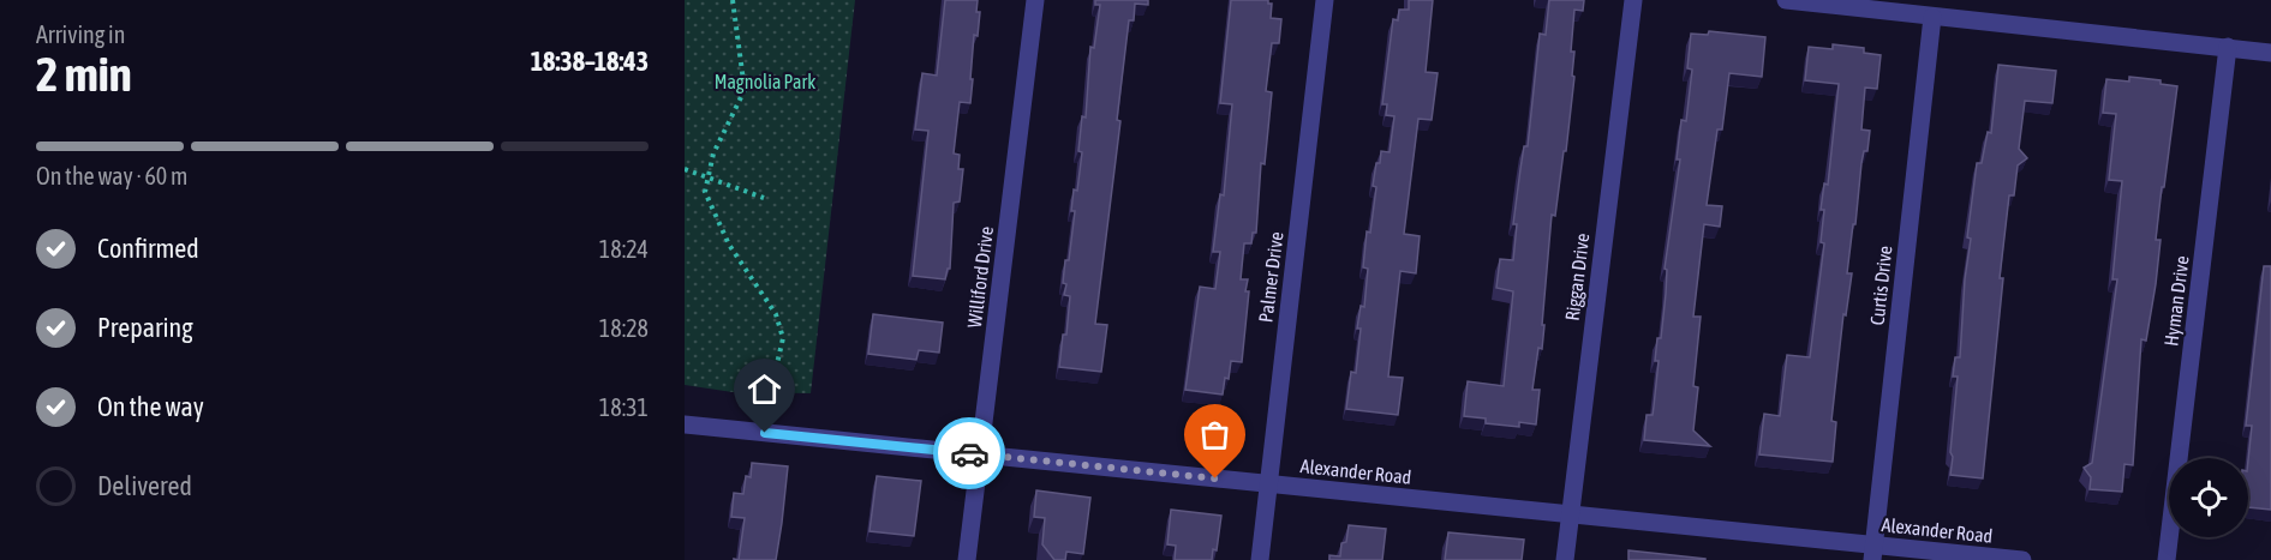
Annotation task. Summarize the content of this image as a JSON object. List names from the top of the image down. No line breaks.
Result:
{"streets":{"street":["Williford Drive","Palmer Drive","Riggan Drive","Curtis Drive","Hyman Drive","Alexander Road"]},"crossings":[["Williford Drive","Alexander Road"],["Palmer Drive","Alexander Road"],["Riggan Drive","Alexander Road"],["Curtis Drive","Alexander Road"]],"parks":["Magnolia Park"],"page":{"heading":["2 min","Arriving in","18:38–18:43"],"bar":"On the way · 60 m","list":[["Confirmed","18:24"],["Preparing","18:28"],["On the way","18:31"],"Delivered"]}}
